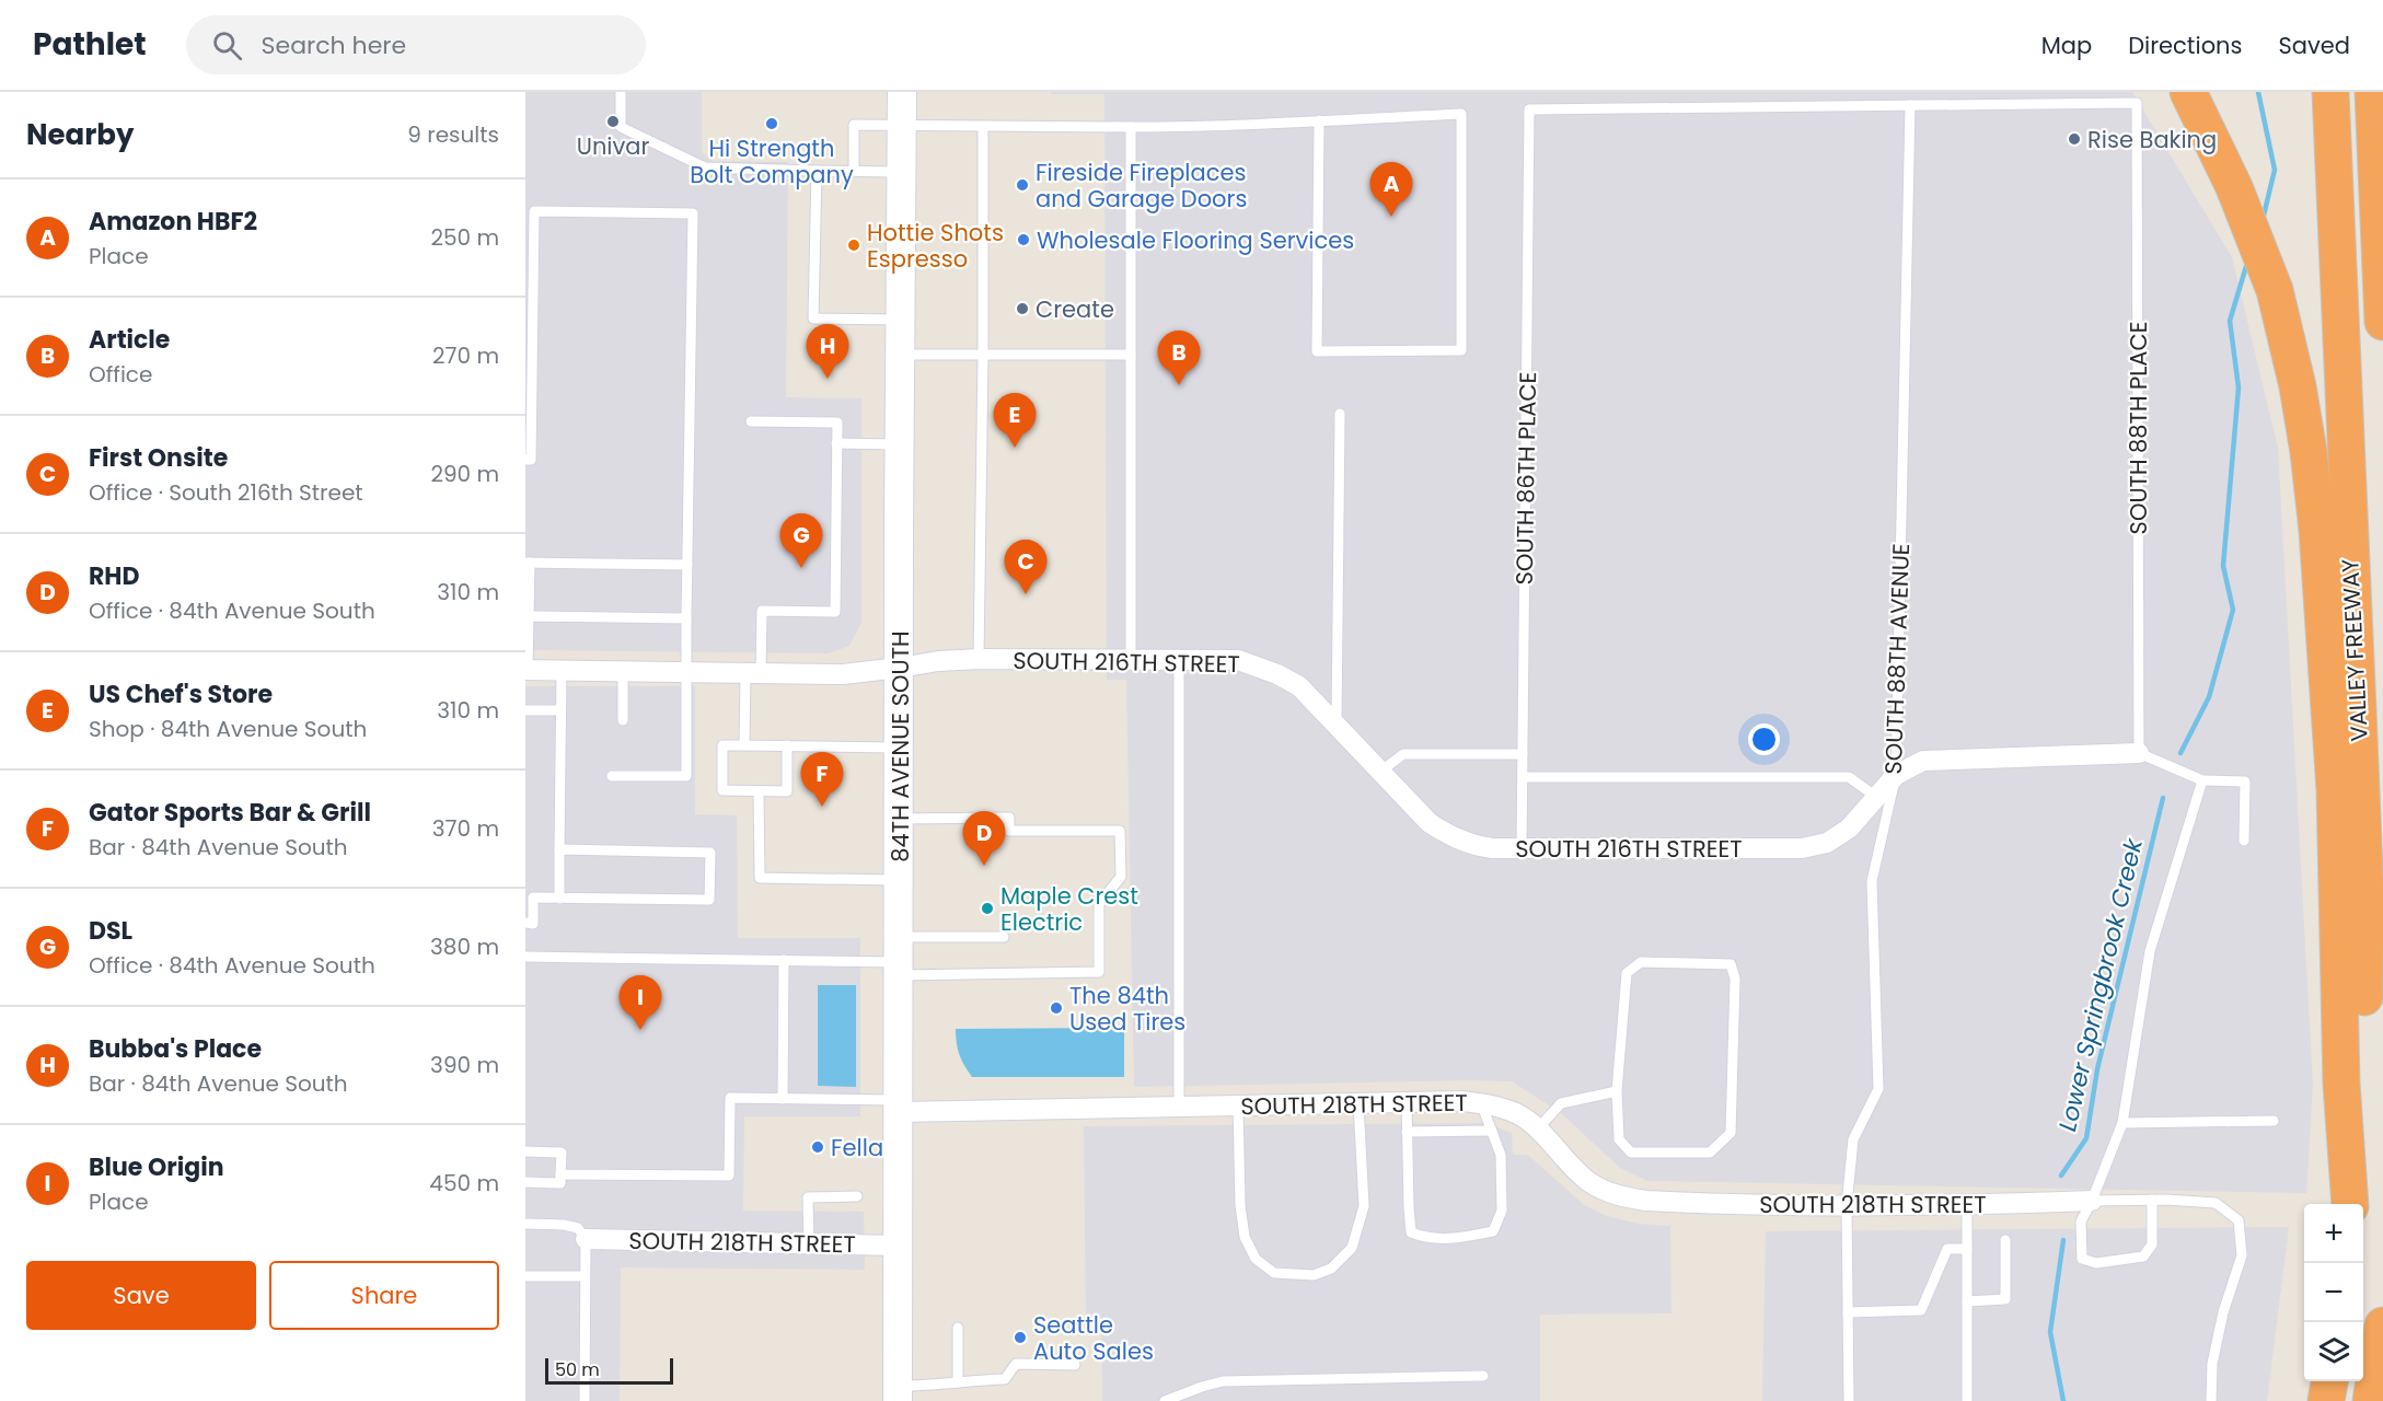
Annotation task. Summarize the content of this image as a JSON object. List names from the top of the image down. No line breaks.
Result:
{"streets":{"highway":["VALLEY FREEWAY"],"main road":["84TH AVENUE SOUTH"],"street":["SOUTH 216TH STREET","SOUTH 218TH STREET"],"lane":["SOUTH 88TH PLACE","SOUTH 86TH PLACE","SOUTH 88TH AVENUE"]},"crossings":[["SOUTH 88TH PLACE","SOUTH 86TH PLACE"],["SOUTH 88TH PLACE","SOUTH 88TH AVENUE"],["SOUTH 88TH PLACE","SOUTH 216TH STREET"],["SOUTH 86TH PLACE","SOUTH 88TH AVENUE"],["SOUTH 86TH PLACE","SOUTH 216TH STREET"],["SOUTH 88TH AVENUE","SOUTH 216TH STREET"],["SOUTH 88TH AVENUE","SOUTH 218TH STREET"],["SOUTH 216TH STREET","84TH AVENUE SOUTH"],["84TH AVENUE SOUTH","SOUTH 218TH STREET"]],"water":["Lower Springbrook Creek"],"places":["Univar","Hi Strength Bolt Company","Rise Baking","Fireside Fireplaces and Garage Doors","Wholesale Flooring Services","Hottie Shots Espresso","Create","Maple Crest Electric","The 84th Used Tires","Fella","Seattle Auto Sales"],"scale_bar":"50 m","page":{"header":"Pathlet","search":"Search here","nav":["Map","Directions","Saved"],"heading":["Nearby","9 results"],"pins":["A","H","B","E","G","C","F","D","I"],"list":[{"mark":"A","name":"Amazon HBF2","note":"Place","value":"250 m"},{"mark":"B","name":"Article","note":"Office","value":"270 m"},{"mark":"C","name":"First Onsite","note":"Office · South 216th Street","value":"290 m"},{"mark":"D","name":"RHD","note":"Office · 84th Avenue South","value":"310 m"},{"mark":"E","name":"US Chef's Store","note":"Shop · 84th Avenue South","value":"310 m"},{"mark":"F","name":"Gator Sports Bar & Grill","note":"Bar · 84th Avenue South","value":"370 m"},{"mark":"G","name":"DSL","note":"Office · 84th Avenue South","value":"380 m"},{"mark":"H","name":"Bubba's Place","note":"Bar · 84th Avenue South","value":"390 m"},{"mark":"I","name":"Blue Origin","note":"Place","value":"450 m"}],"map_buttons":["+","−"],"buttons":["Save","Share"],"scale":"50 m"}}
